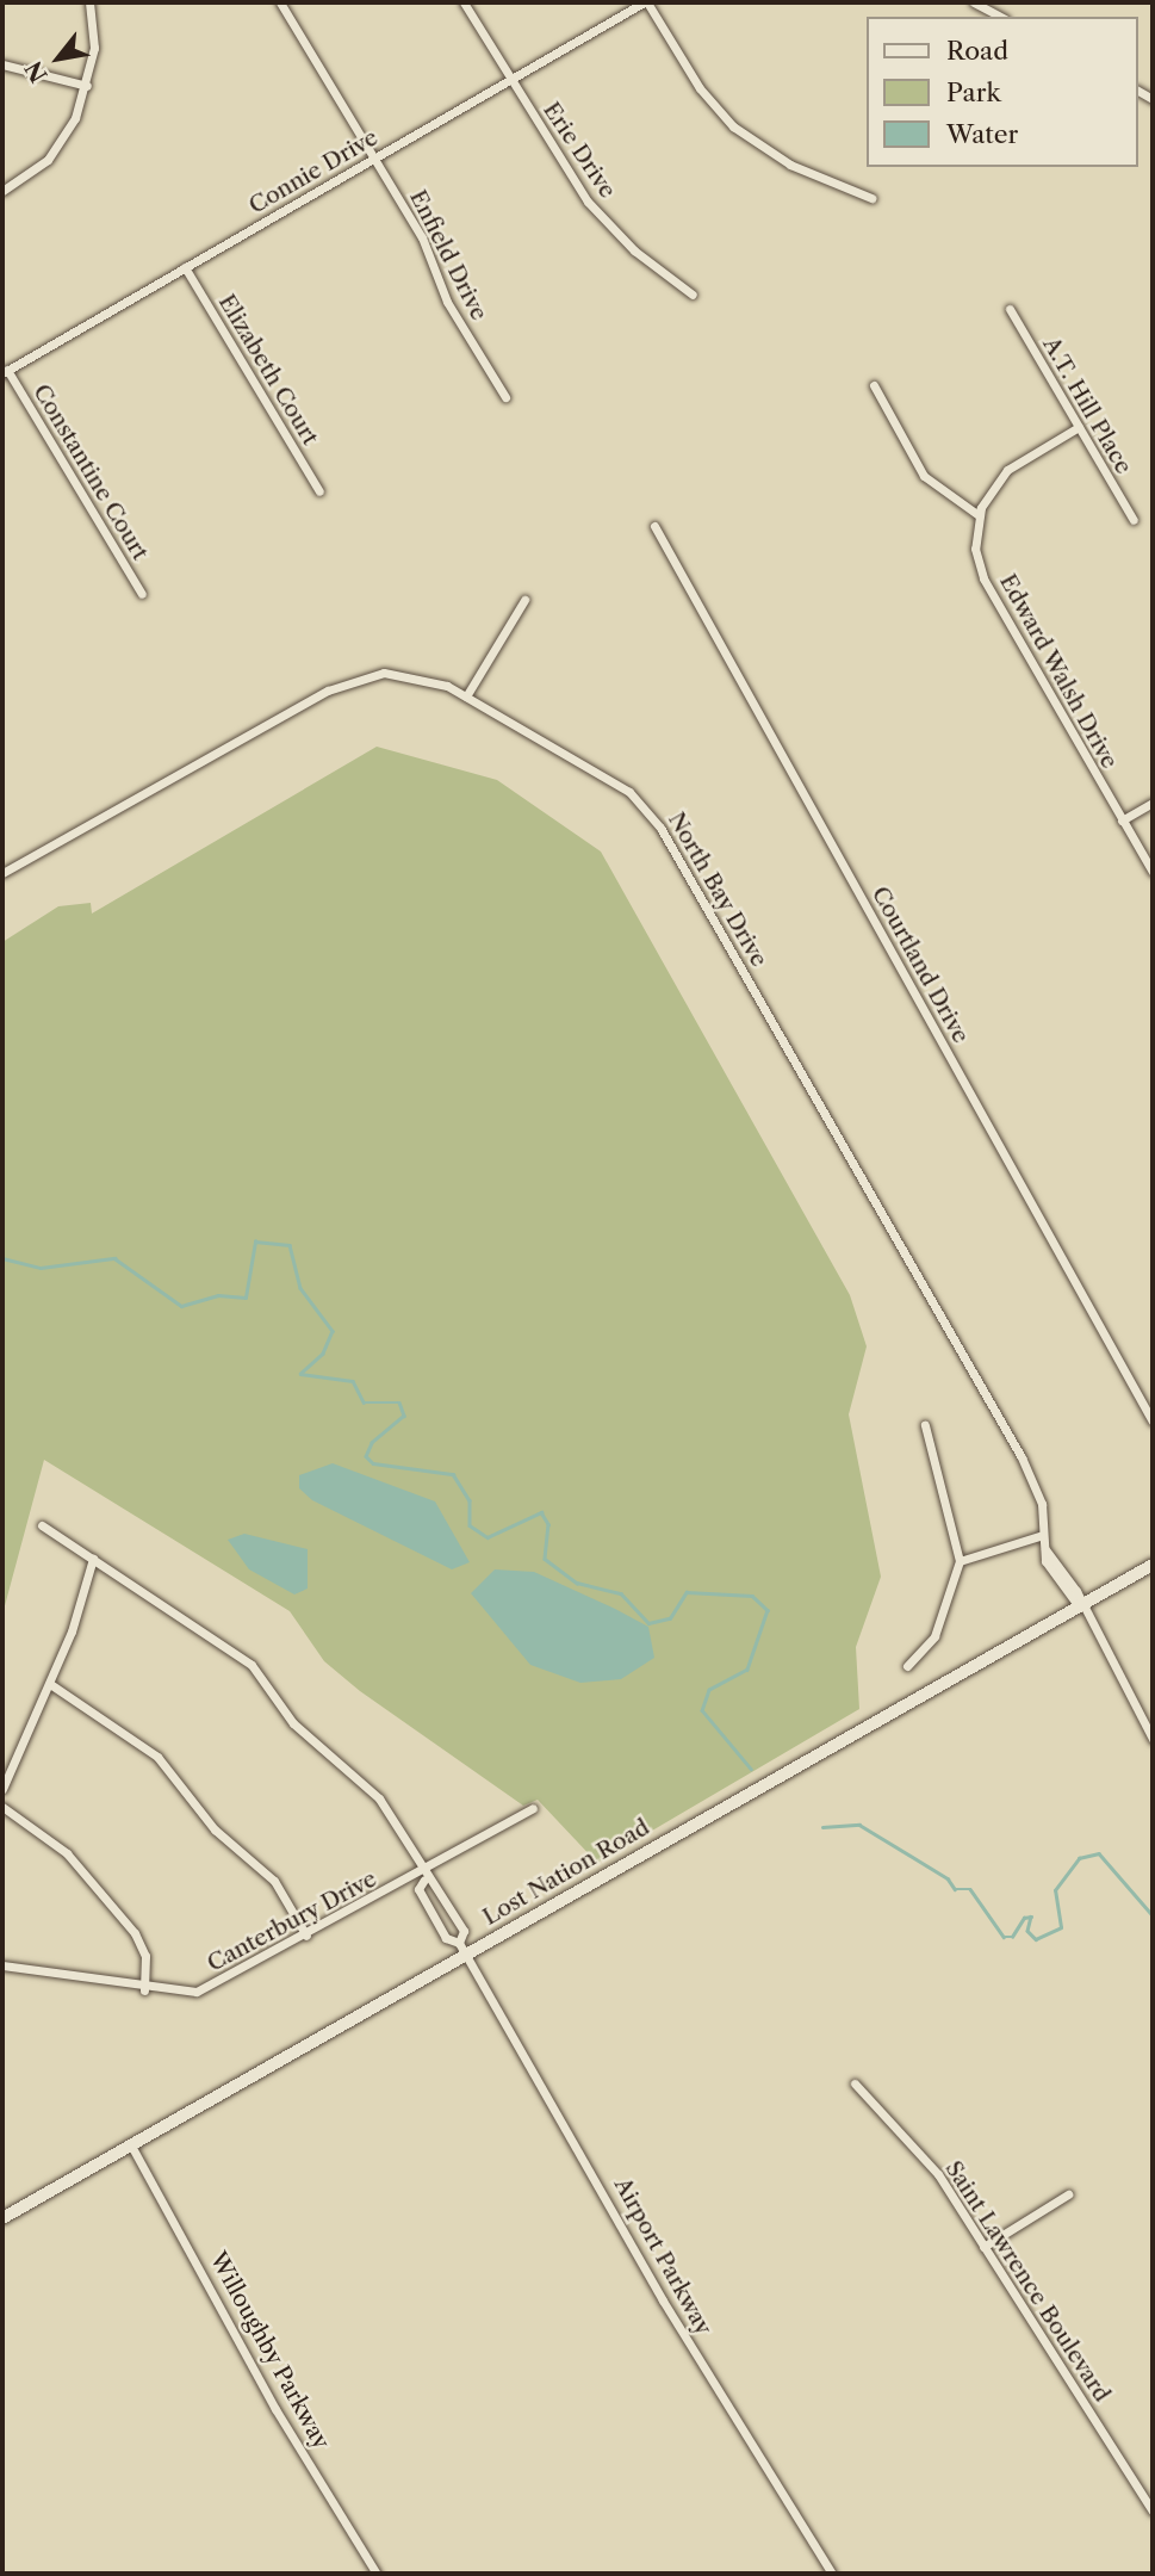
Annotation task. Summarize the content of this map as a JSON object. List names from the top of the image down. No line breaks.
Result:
{"streets":{"street":["Erie Drive","Connie Drive","Enfield Drive","Elizabeth Court","A.T. Hill Place","Constantine Court","Edward Walsh Drive","North Bay Drive","Courtland Drive","Lost Nation Road","Canterbury Drive","Airport Parkway","Saint Lawrence Boulevard","Willoughby Parkway"]},"crossings":[["Erie Drive","Connie Drive"],["Connie Drive","Enfield Drive"],["Connie Drive","Elizabeth Court"],["Connie Drive","Constantine Court"],["North Bay Drive","Lost Nation Road"],["Lost Nation Road","Airport Parkway"],["Lost Nation Road","Willoughby Parkway"]],"legend":["Road","Park","Water"],"north":"bottom left"}
